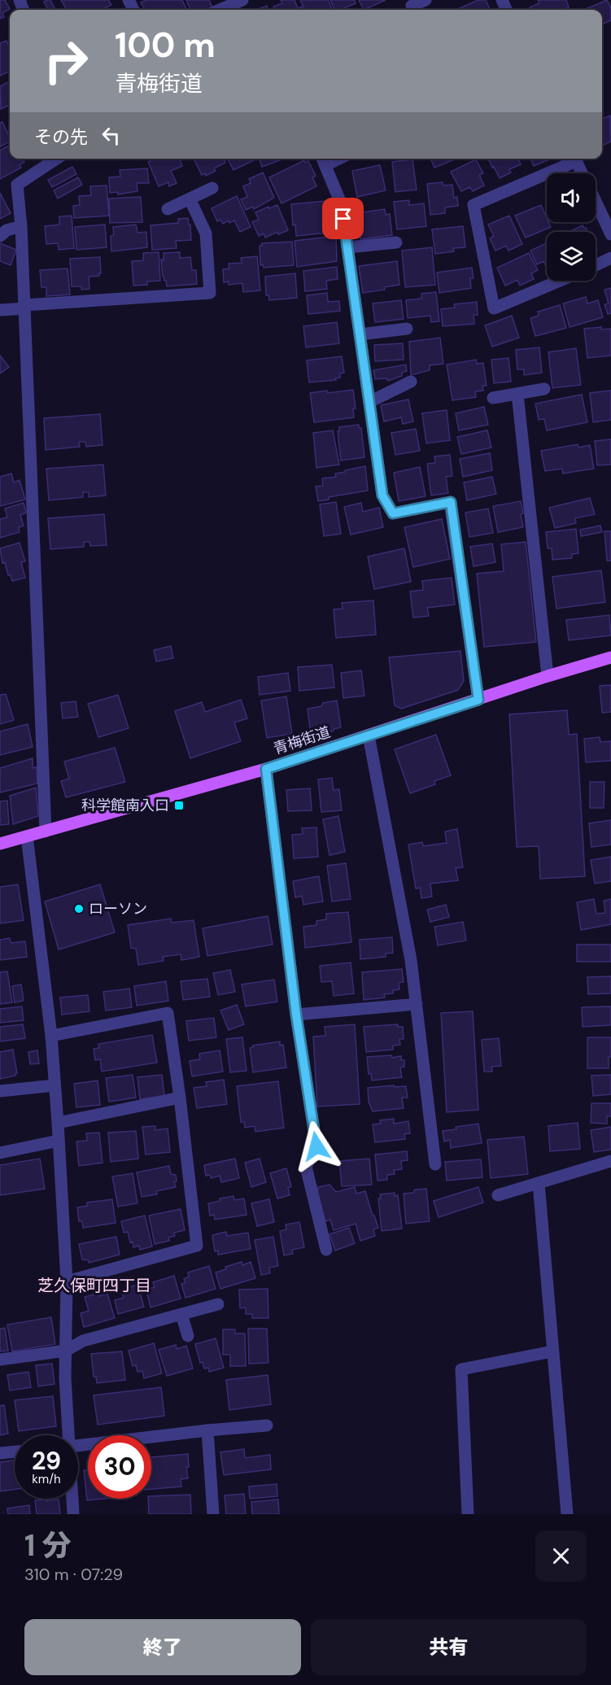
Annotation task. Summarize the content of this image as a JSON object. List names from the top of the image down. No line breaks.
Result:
{"streets":{"main road":["青梅街道"]},"districts":["芝久保町四丁目"],"places":{"transit":["科学館南入口"],"other":["ローソン"]},"page":{"turn":["100 m","青梅街道"],"then":"その先","speed":"29 km/h","limit":"30","heading":["1 分","310 m · 07:29"],"buttons":["終了","共有"]}}
